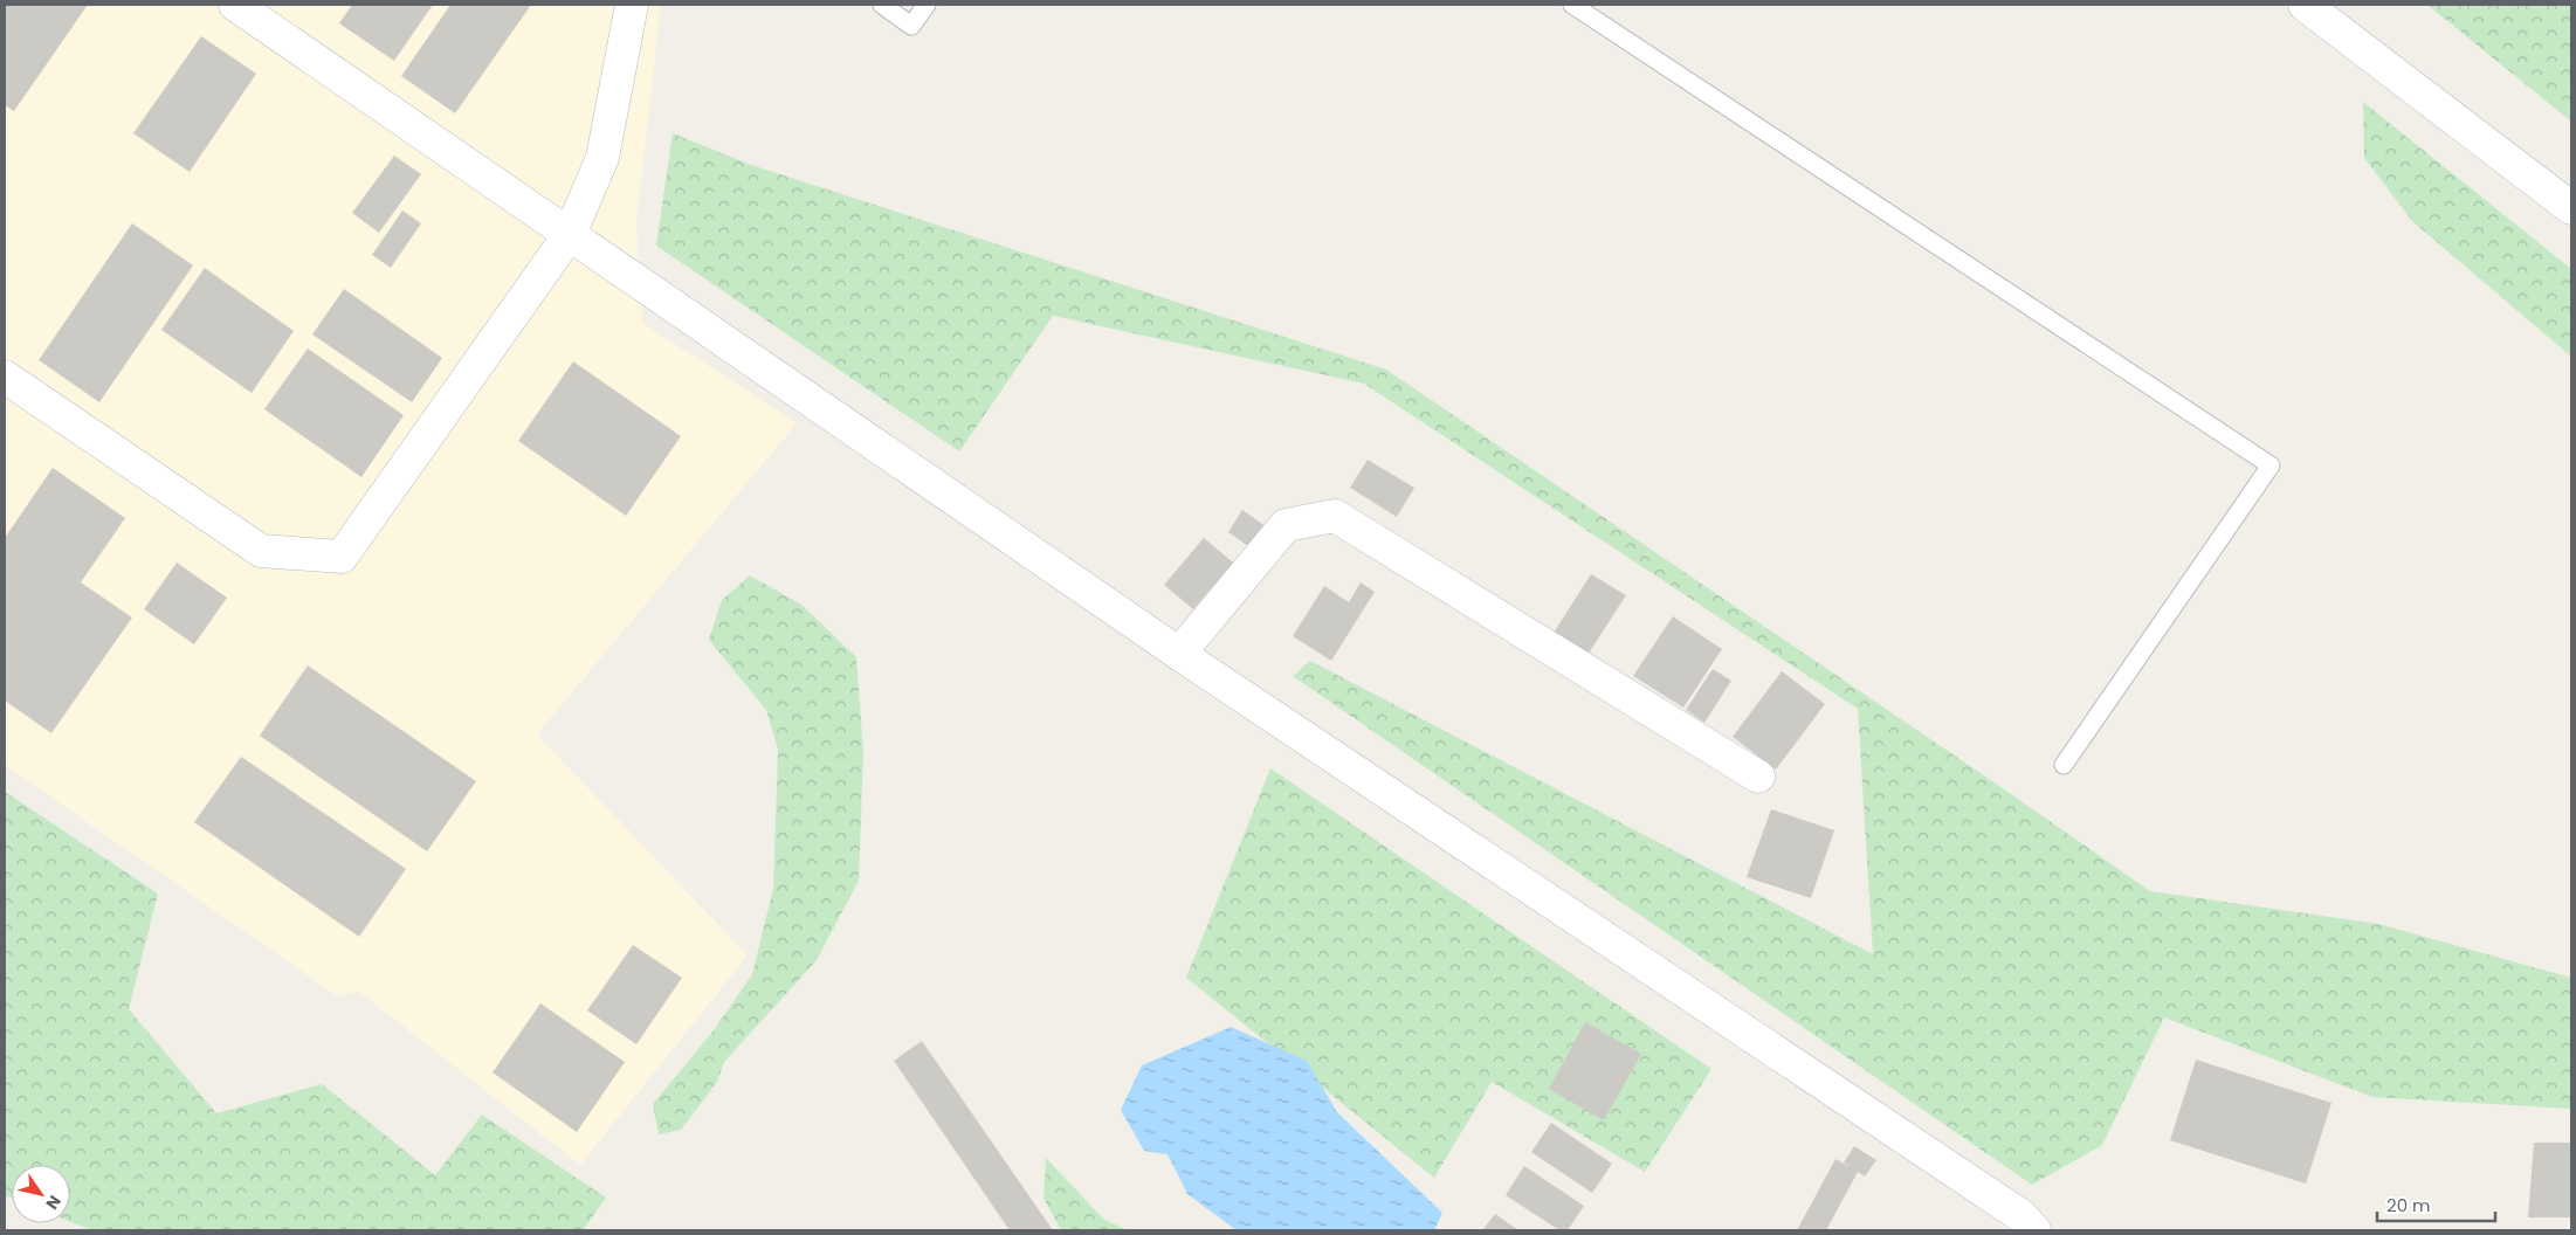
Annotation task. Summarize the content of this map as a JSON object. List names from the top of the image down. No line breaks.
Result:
{"scale_bar":"20 m","north":"bottom right"}
